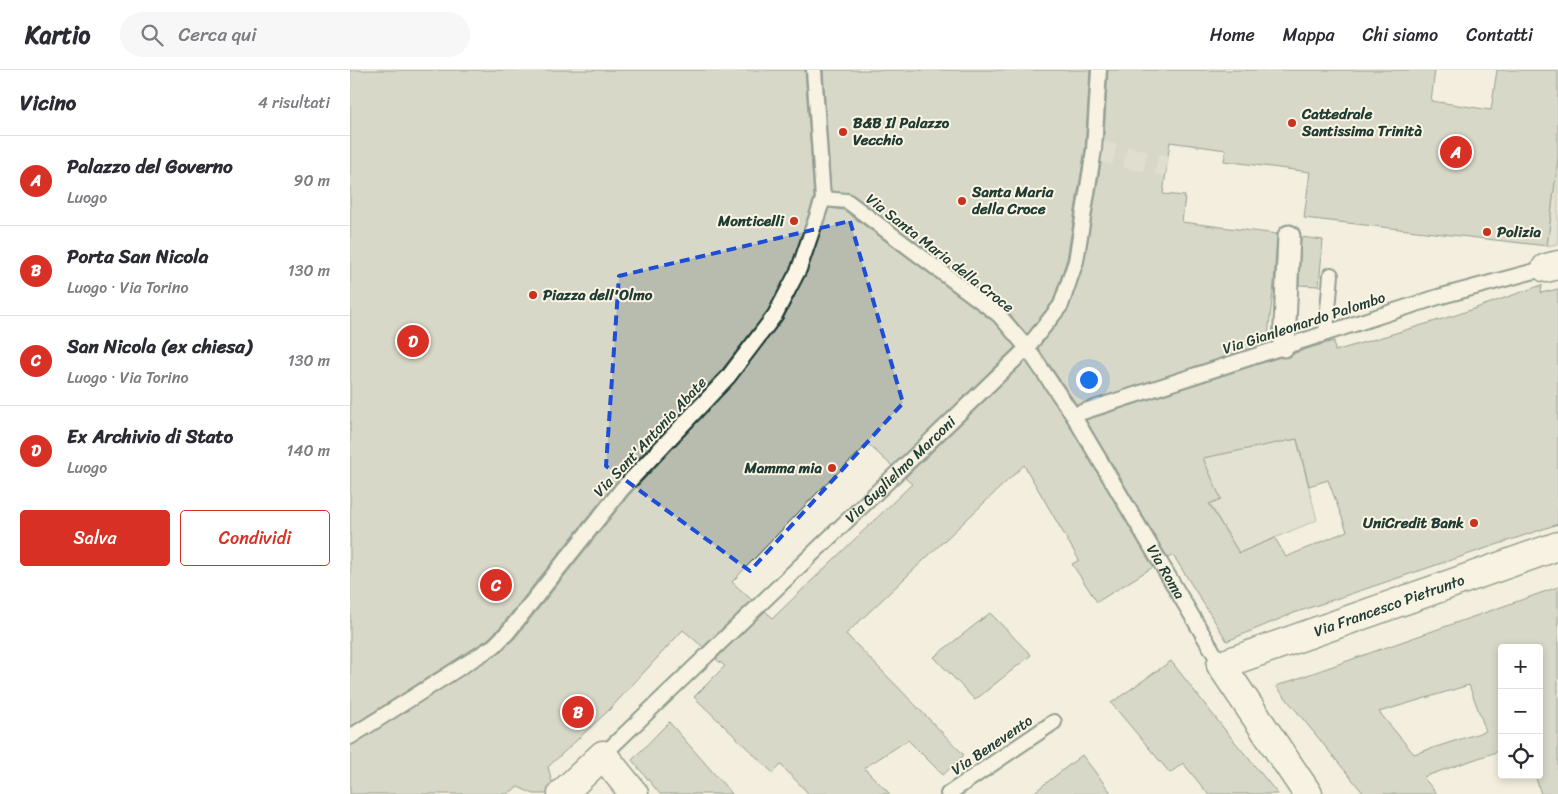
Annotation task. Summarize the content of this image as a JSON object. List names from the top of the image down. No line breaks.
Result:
{"streets":{"street":["Via Guglielmo Marconi","Via Roma","Via Francesco Pietrunto"],"lane":["Via Santa Maria della Croce","Via Gianleonardo Palombo","Via Sant'Antonio Abate","Via Benevento"]},"crossings":[["Via Santa Maria della Croce","Via Sant'Antonio Abate"],["Via Santa Maria della Croce","Via Guglielmo Marconi"],["Via Santa Maria della Croce","Via Roma"],["Via Gianleonardo Palombo","Via Roma"],["Via Guglielmo Marconi","Via Roma"],["Via Roma","Via Francesco Pietrunto"]],"places":["Cattedrale Santissima Trinità","B&B Il Palazzo Vecchio","Santa Maria della Croce","Monticelli","Polizia","Piazza dell'Olmo","Mamma mia","UniCredit Bank"],"page":{"header":"Kartio","search":"Cerca qui","nav":["Home","Mappa","Chi siamo","Contatti"],"heading":["Vicino","4 risultati"],"pins":["A","D","C","B"],"list":[{"mark":"A","name":"Palazzo del Governo","note":"Luogo","value":"90 m"},{"mark":"B","name":"Porta San Nicola","note":"Luogo · Via Torino","value":"130 m"},{"mark":"C","name":"San Nicola (ex chiesa)","note":"Luogo · Via Torino","value":"130 m"},{"mark":"D","name":"Ex Archivio di Stato","note":"Luogo","value":"140 m"}],"buttons":["Salva","Condividi"],"map_buttons":["+","−"]}}
